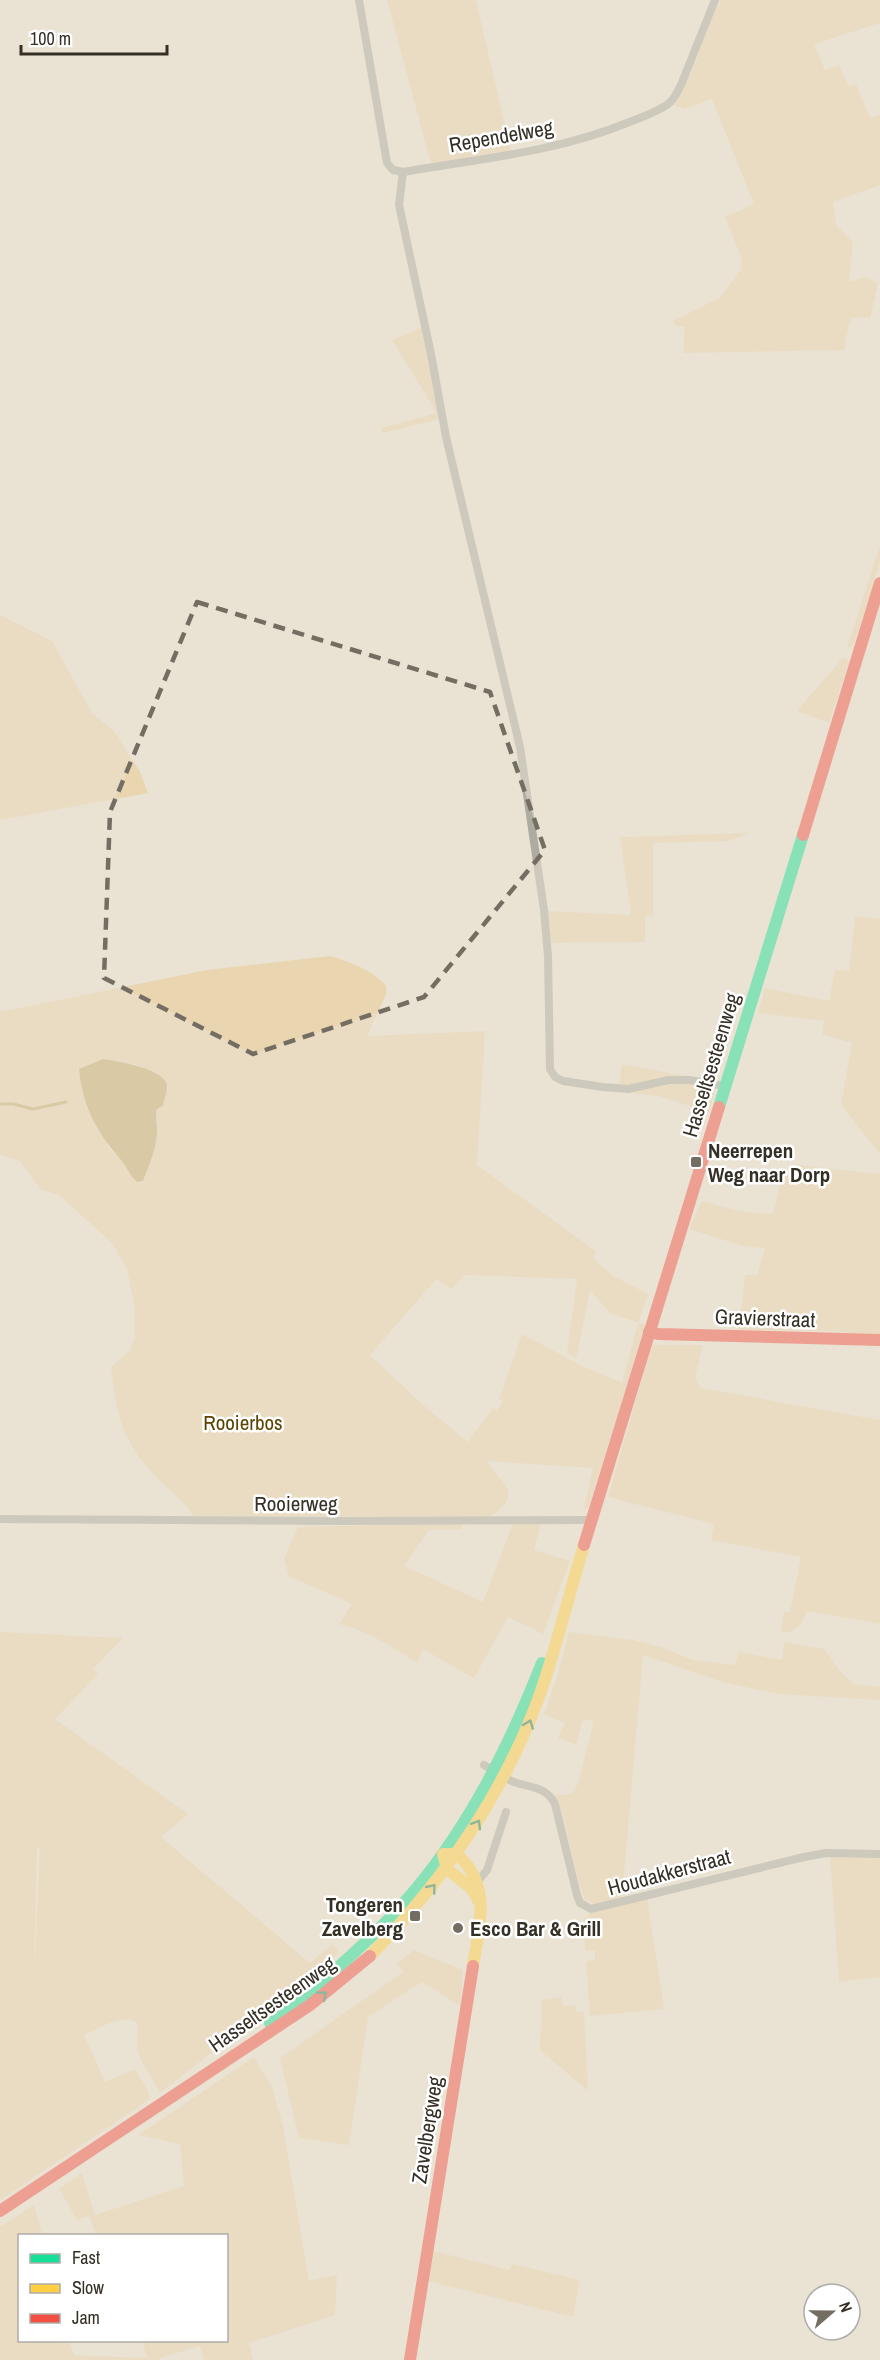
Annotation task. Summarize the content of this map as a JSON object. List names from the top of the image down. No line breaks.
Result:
{"streets":{"main road":["Hasseltsesteenweg","Gravierstraat","Zavelbergweg"],"street":["Rependelweg","Rooierweg","Houdakkerstraat"]},"crossings":[["Hasseltsesteenweg","Gravierstraat"],["Hasseltsesteenweg","Rooierweg"],["Hasseltsesteenweg","Houdakkerstraat"],["Hasseltsesteenweg","Zavelbergweg"]],"parks":["Rooierbos"],"places":{"transit":["Neerrepen Weg naar Dorp","Tongeren Zavelberg"],"other":["Esco Bar & Grill"]},"legend":["Fast","Slow","Jam"],"scale_bar":"100 m","north":"right"}
